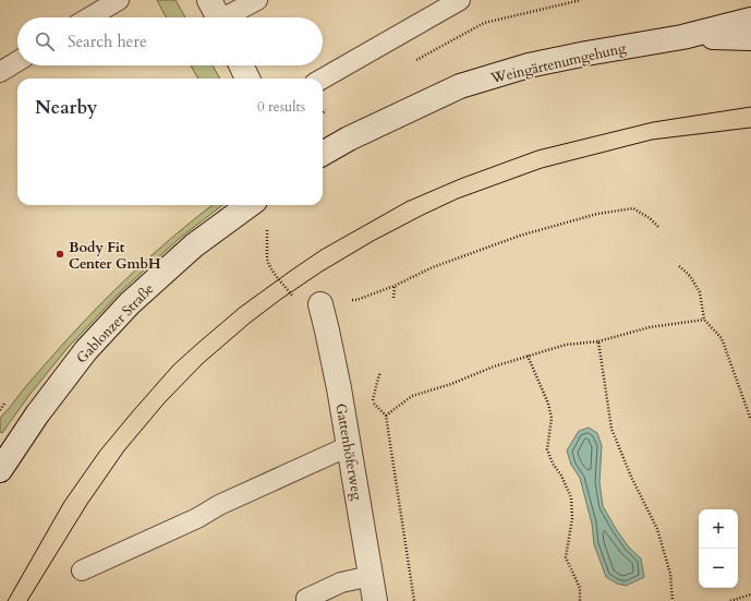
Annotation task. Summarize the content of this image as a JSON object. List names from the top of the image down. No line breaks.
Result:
{"streets":{"main road":["Weingärtenumgehung","Gablonzer Straße","Gattenhöferweg"]},"places":["Body Fit Center GmbH"],"page":{"search":"Search here","heading":["Nearby","0 results"],"map_buttons":["+","−"]}}
